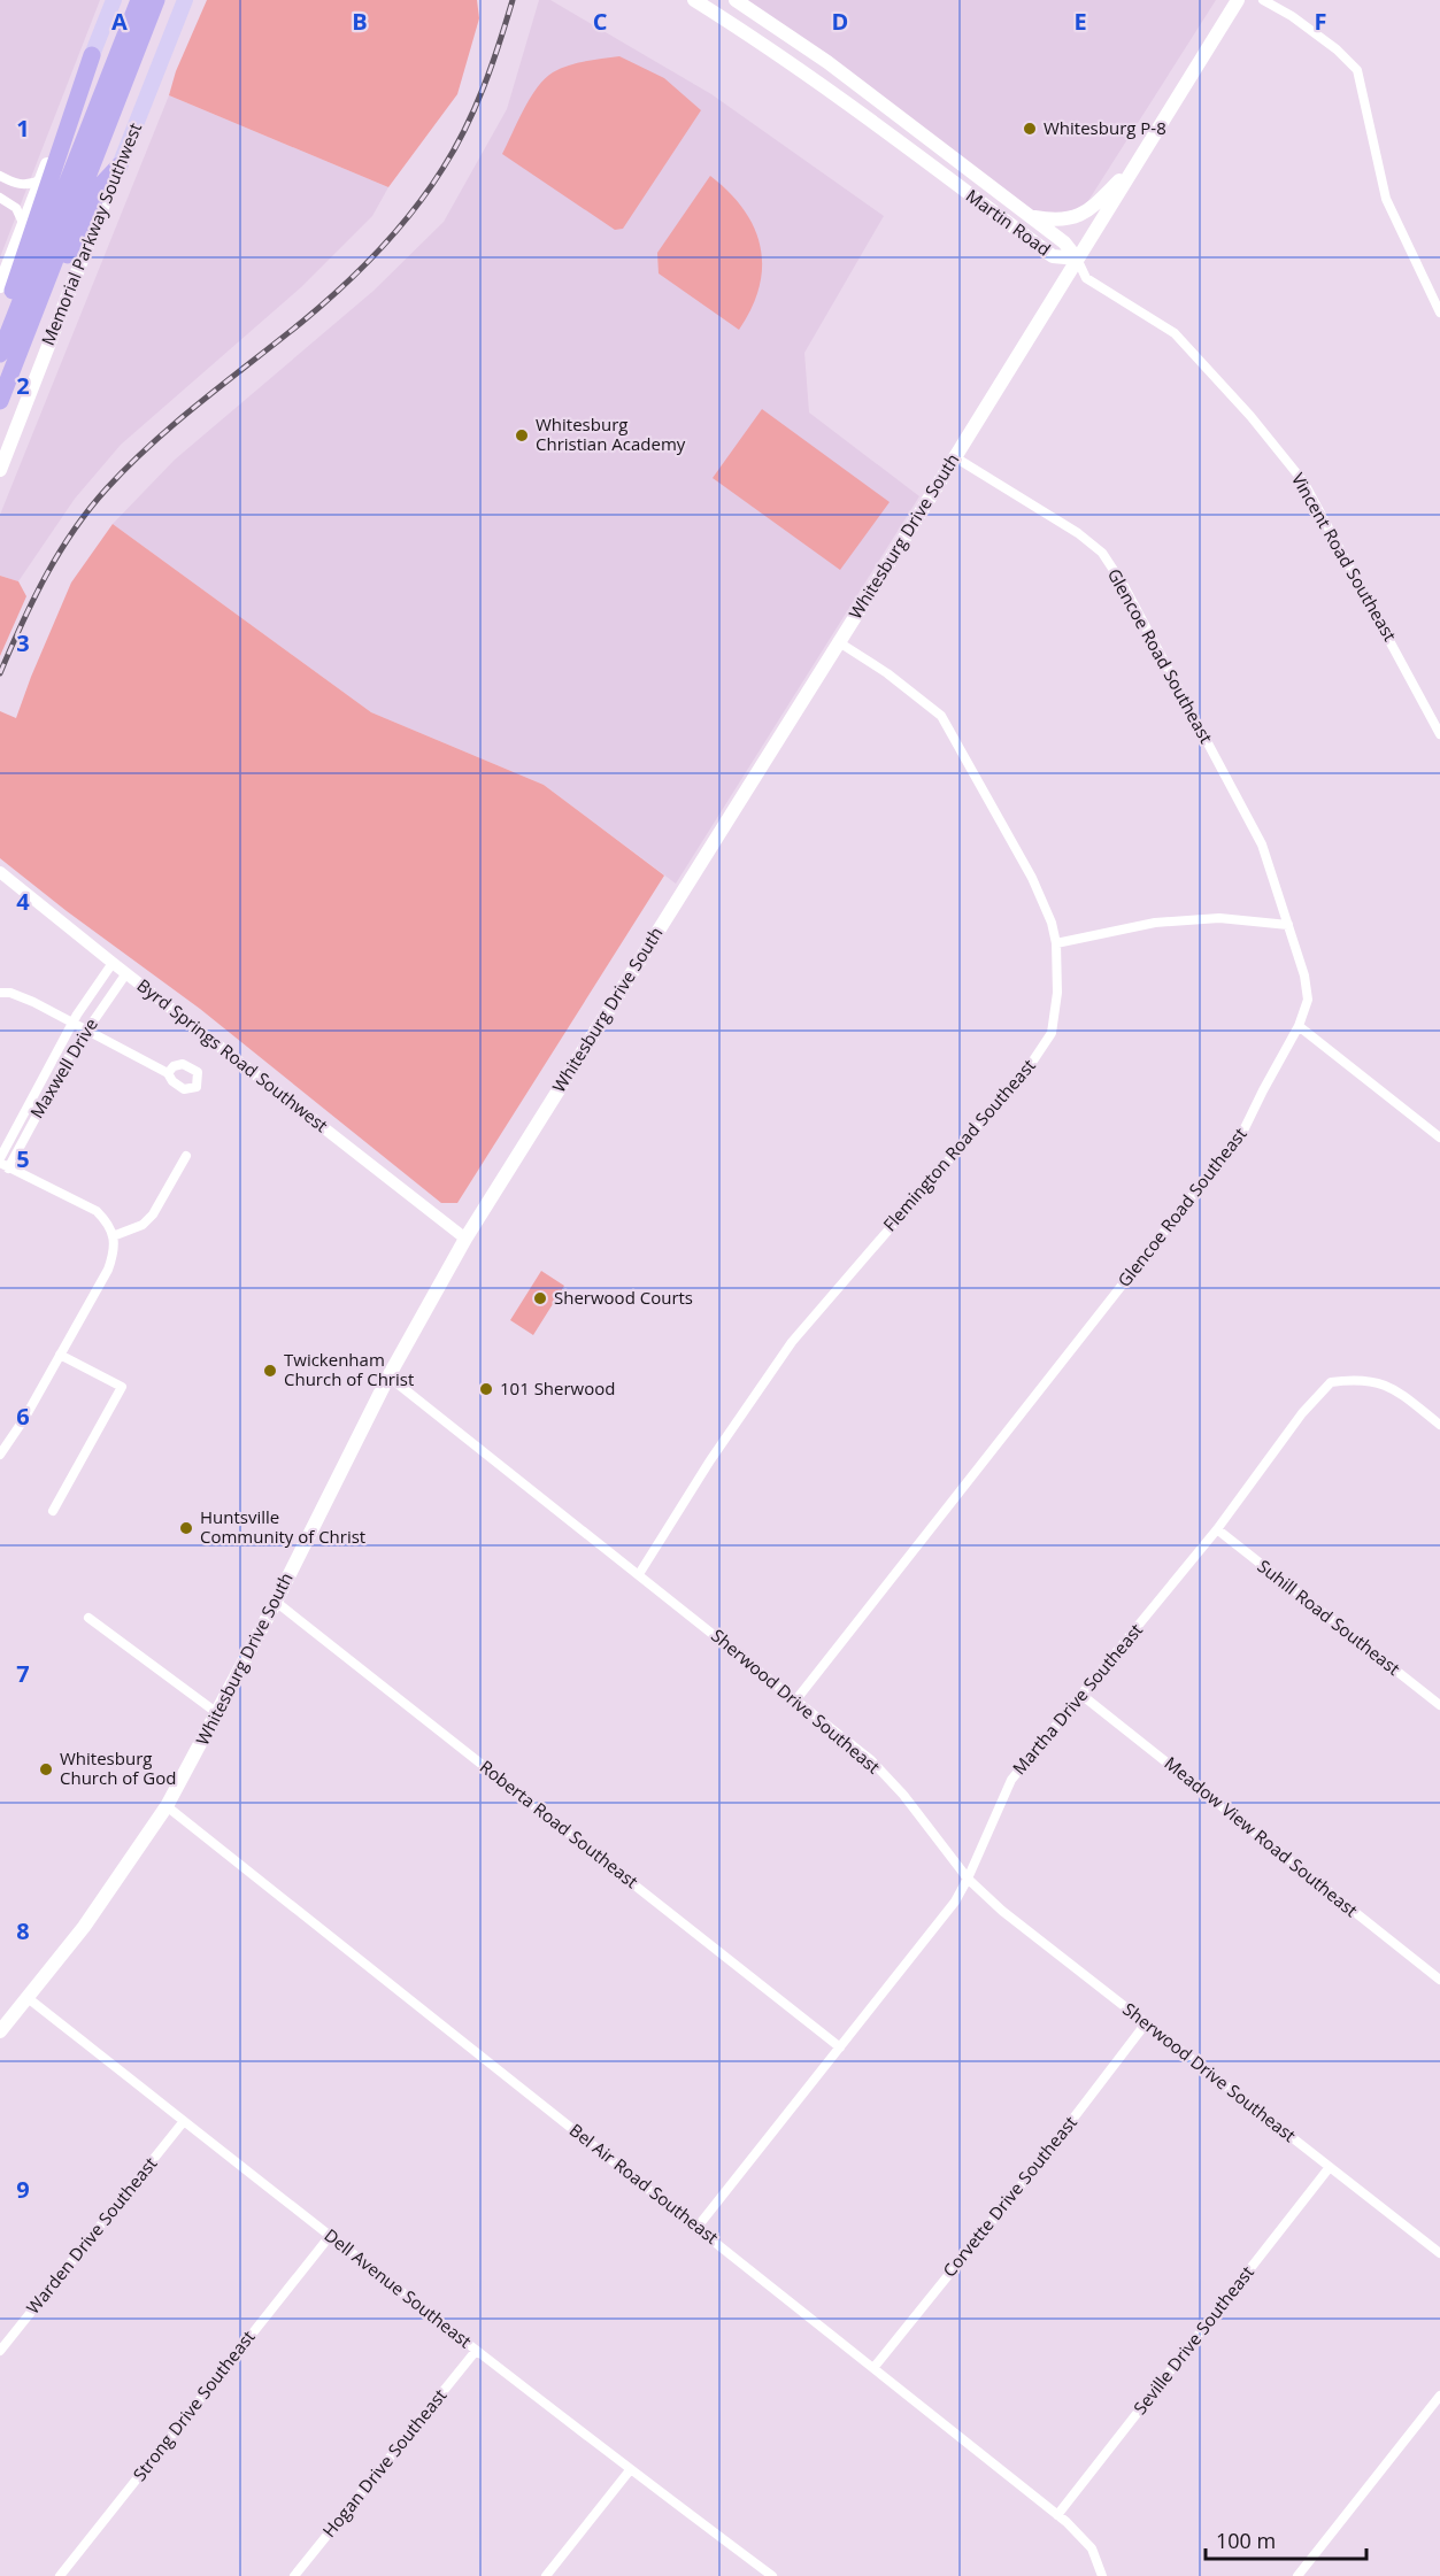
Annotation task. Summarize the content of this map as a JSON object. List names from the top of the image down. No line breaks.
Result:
{"streets":{"highway":["Memorial Parkway Southwest"],"main road":["Martin Road","Whitesburg Drive South"],"street":["Vincent Road Southeast","Glencoe Road Southeast","Byrd Springs Road Southwest","Maxwell Drive","Flemington Road Southeast","Suhill Road Southeast","Martha Drive Southeast","Sherwood Drive Southeast","Roberta Road Southeast","Meadow View Road Southeast","Bel Air Road Southeast","Corvette Drive Southeast","Warden Drive Southeast","Dell Avenue Southeast","Seville Drive Southeast","Strong Drive Southeast","Hogan Drive Southeast"]},"crossings":[["Martin Road","Whitesburg Drive South"],["Martin Road","Vincent Road Southeast"],["Whitesburg Drive South","Vincent Road Southeast"],["Whitesburg Drive South","Glencoe Road Southeast"],["Whitesburg Drive South","Byrd Springs Road Southwest"],["Whitesburg Drive South","Flemington Road Southeast"],["Whitesburg Drive South","Sherwood Drive Southeast"],["Whitesburg Drive South","Roberta Road Southeast"],["Whitesburg Drive South","Bel Air Road Southeast"],["Whitesburg Drive South","Dell Avenue Southeast"],["Glencoe Road Southeast","Sherwood Drive Southeast"],["Byrd Springs Road Southwest","Maxwell Drive"],["Flemington Road Southeast","Sherwood Drive Southeast"],["Suhill Road Southeast","Martha Drive Southeast"],["Martha Drive Southeast","Sherwood Drive Southeast"],["Martha Drive Southeast","Roberta Road Southeast"],["Martha Drive Southeast","Meadow View Road Southeast"],["Martha Drive Southeast","Bel Air Road Southeast"],["Sherwood Drive Southeast","Corvette Drive Southeast"],["Sherwood Drive Southeast","Seville Drive Southeast"],["Bel Air Road Southeast","Corvette Drive Southeast"],["Bel Air Road Southeast","Seville Drive Southeast"],["Warden Drive Southeast","Dell Avenue Southeast"],["Dell Avenue Southeast","Strong Drive Southeast"],["Dell Avenue Southeast","Hogan Drive Southeast"]],"places":["Whitesburg P-8","Whitesburg Christian Academy","Sherwood Courts","Twickenham Church of Christ","101 Sherwood","Huntsville Community of Christ","Whitesburg Church of God"],"scale_bar":"100 m","grid":{"columns":["A","B","C","D","E","F"],"rows":["1","2","3","4","5","6","7","8","9"]}}
